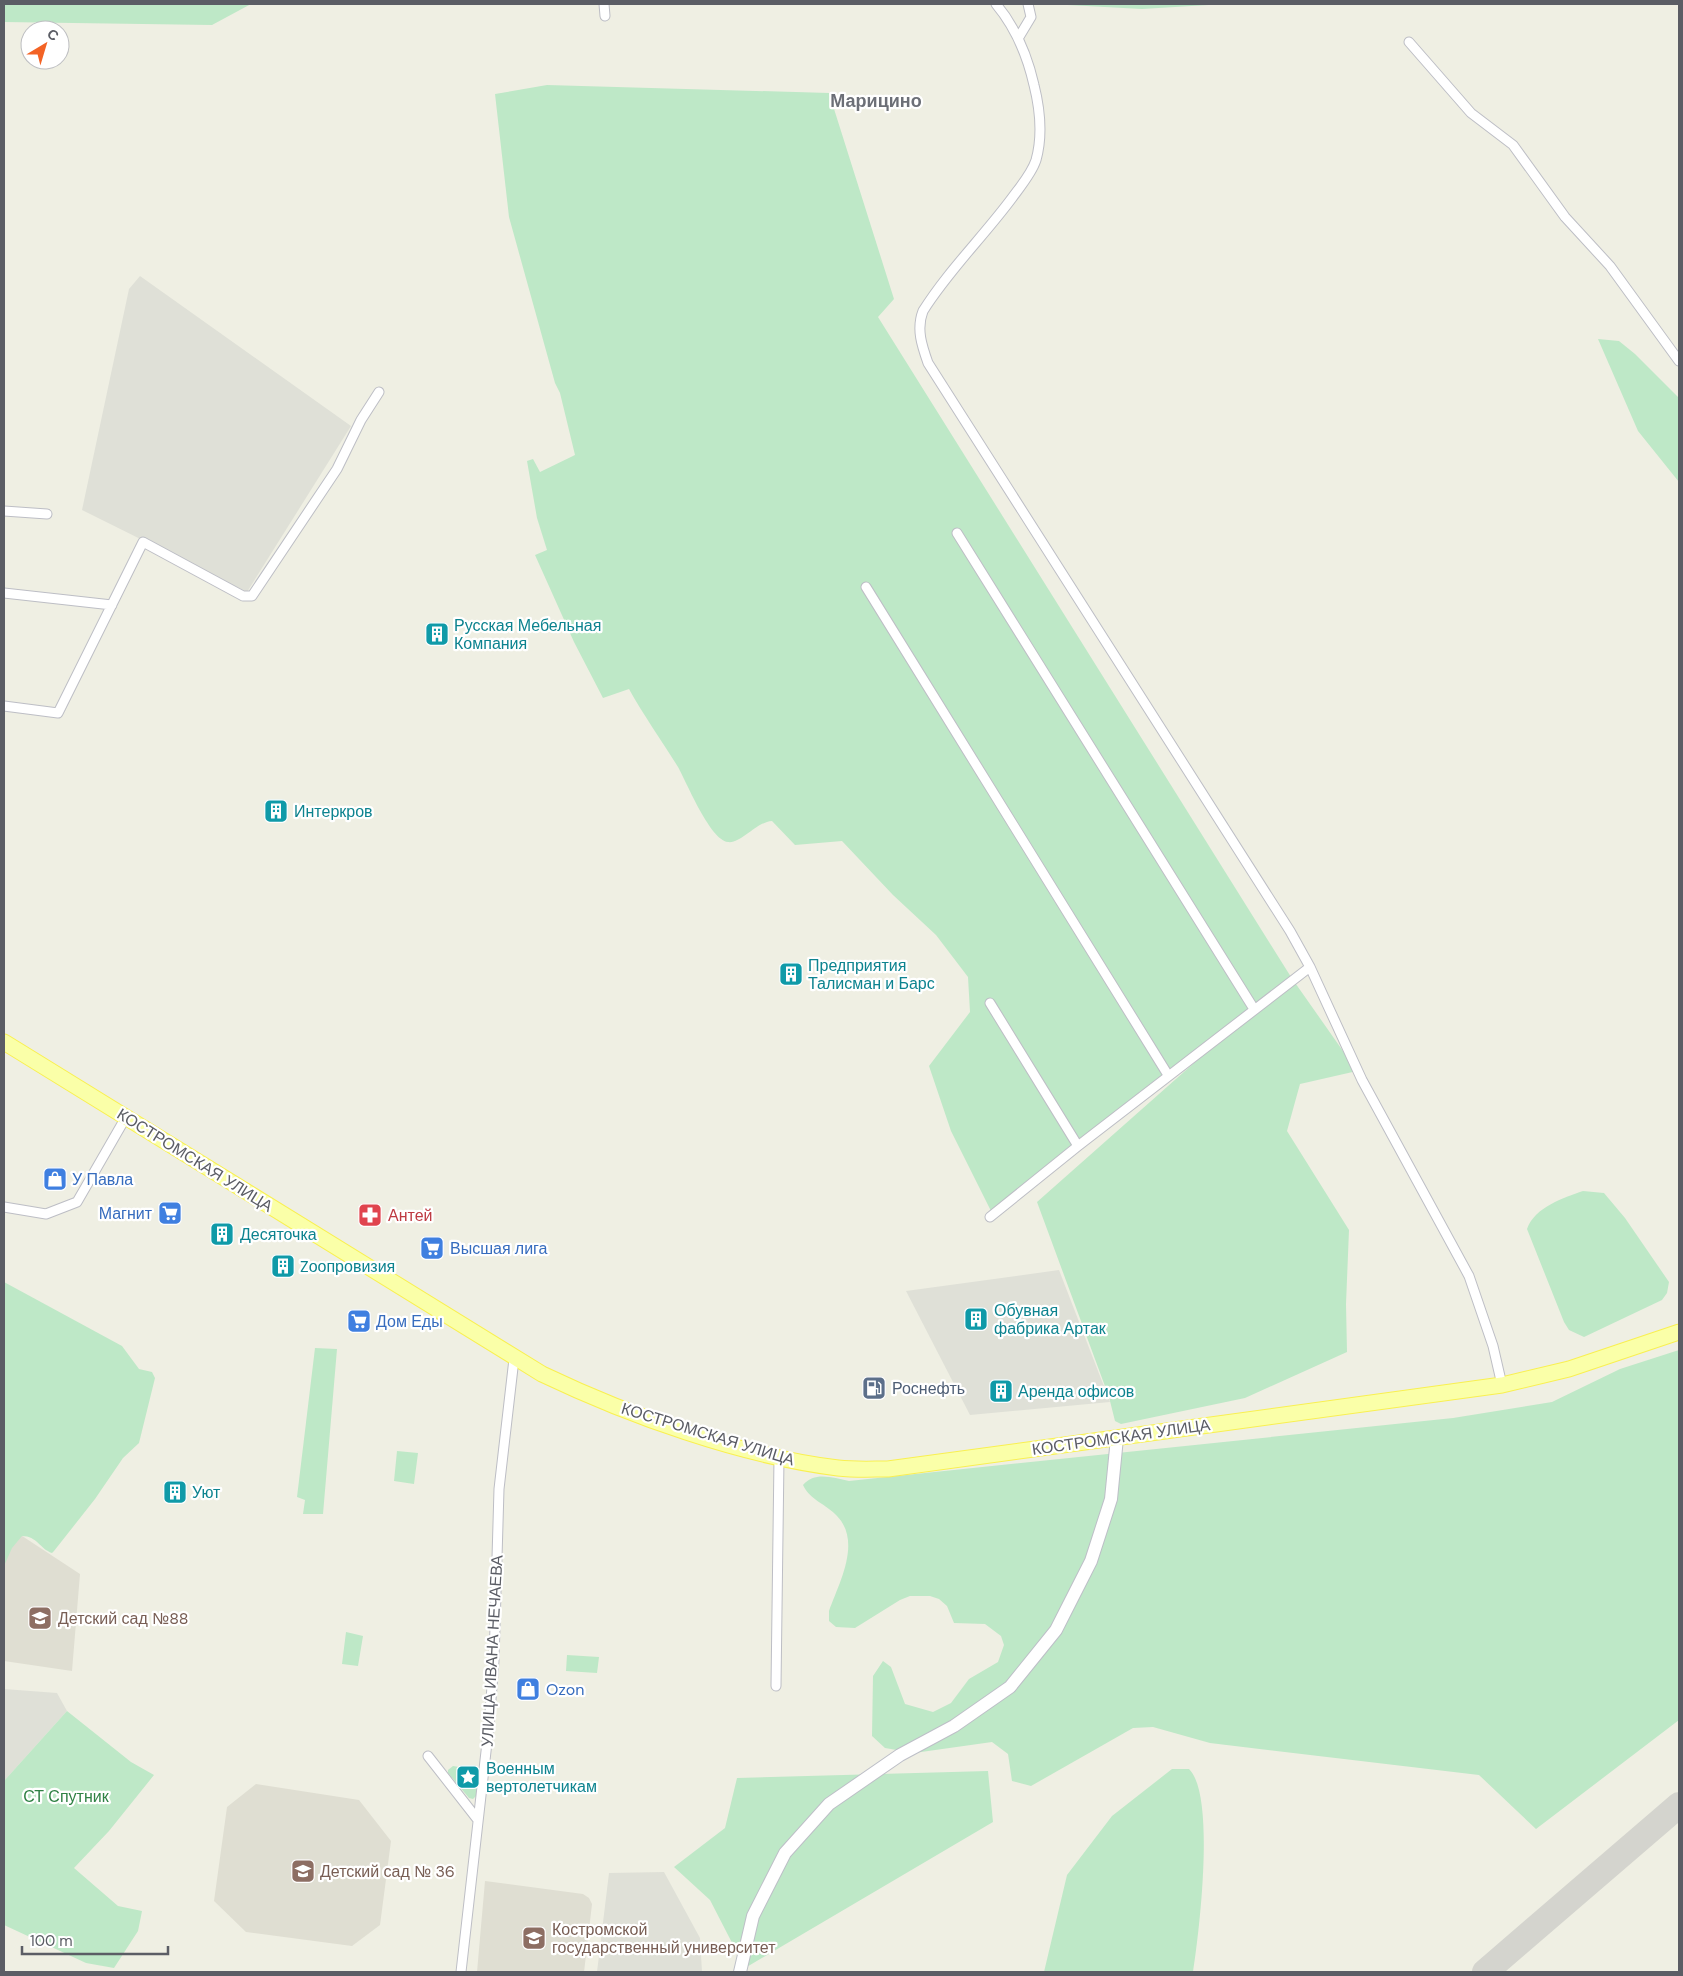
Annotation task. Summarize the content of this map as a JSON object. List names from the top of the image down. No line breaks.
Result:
{"streets":{"main road":["КОСТРОМСКАЯ УЛИЦА"],"street":["УЛИЦА ИВАНА НЕЧАЕВА"]},"crossings":[["КОСТРОМСКАЯ УЛИЦА","УЛИЦА ИВАНА НЕЧАЕВА"]],"districts":["Марицино"],"parks":["СТ Спутник"],"places":{"building":["Русская Мебельная Компания","Интеркров","Предприятия Талисман и Барс","Десяточка","Zоопровизия","Обувная фабрика Артак","Аренда офисов","Уют"],"shop":["У Павла","Ozon"],"supermarket":["Магнит","Высшая лига","Дом Еды"],"pharmacy":["Антей"],"fuel station":["Роснефть"],"school or university":["Детский сад №88","Детский сад № 36","Костромской государственный университет"],"place":["Военным вертолетчикам"]},"scale_bar":"100 m","north":"top right"}
